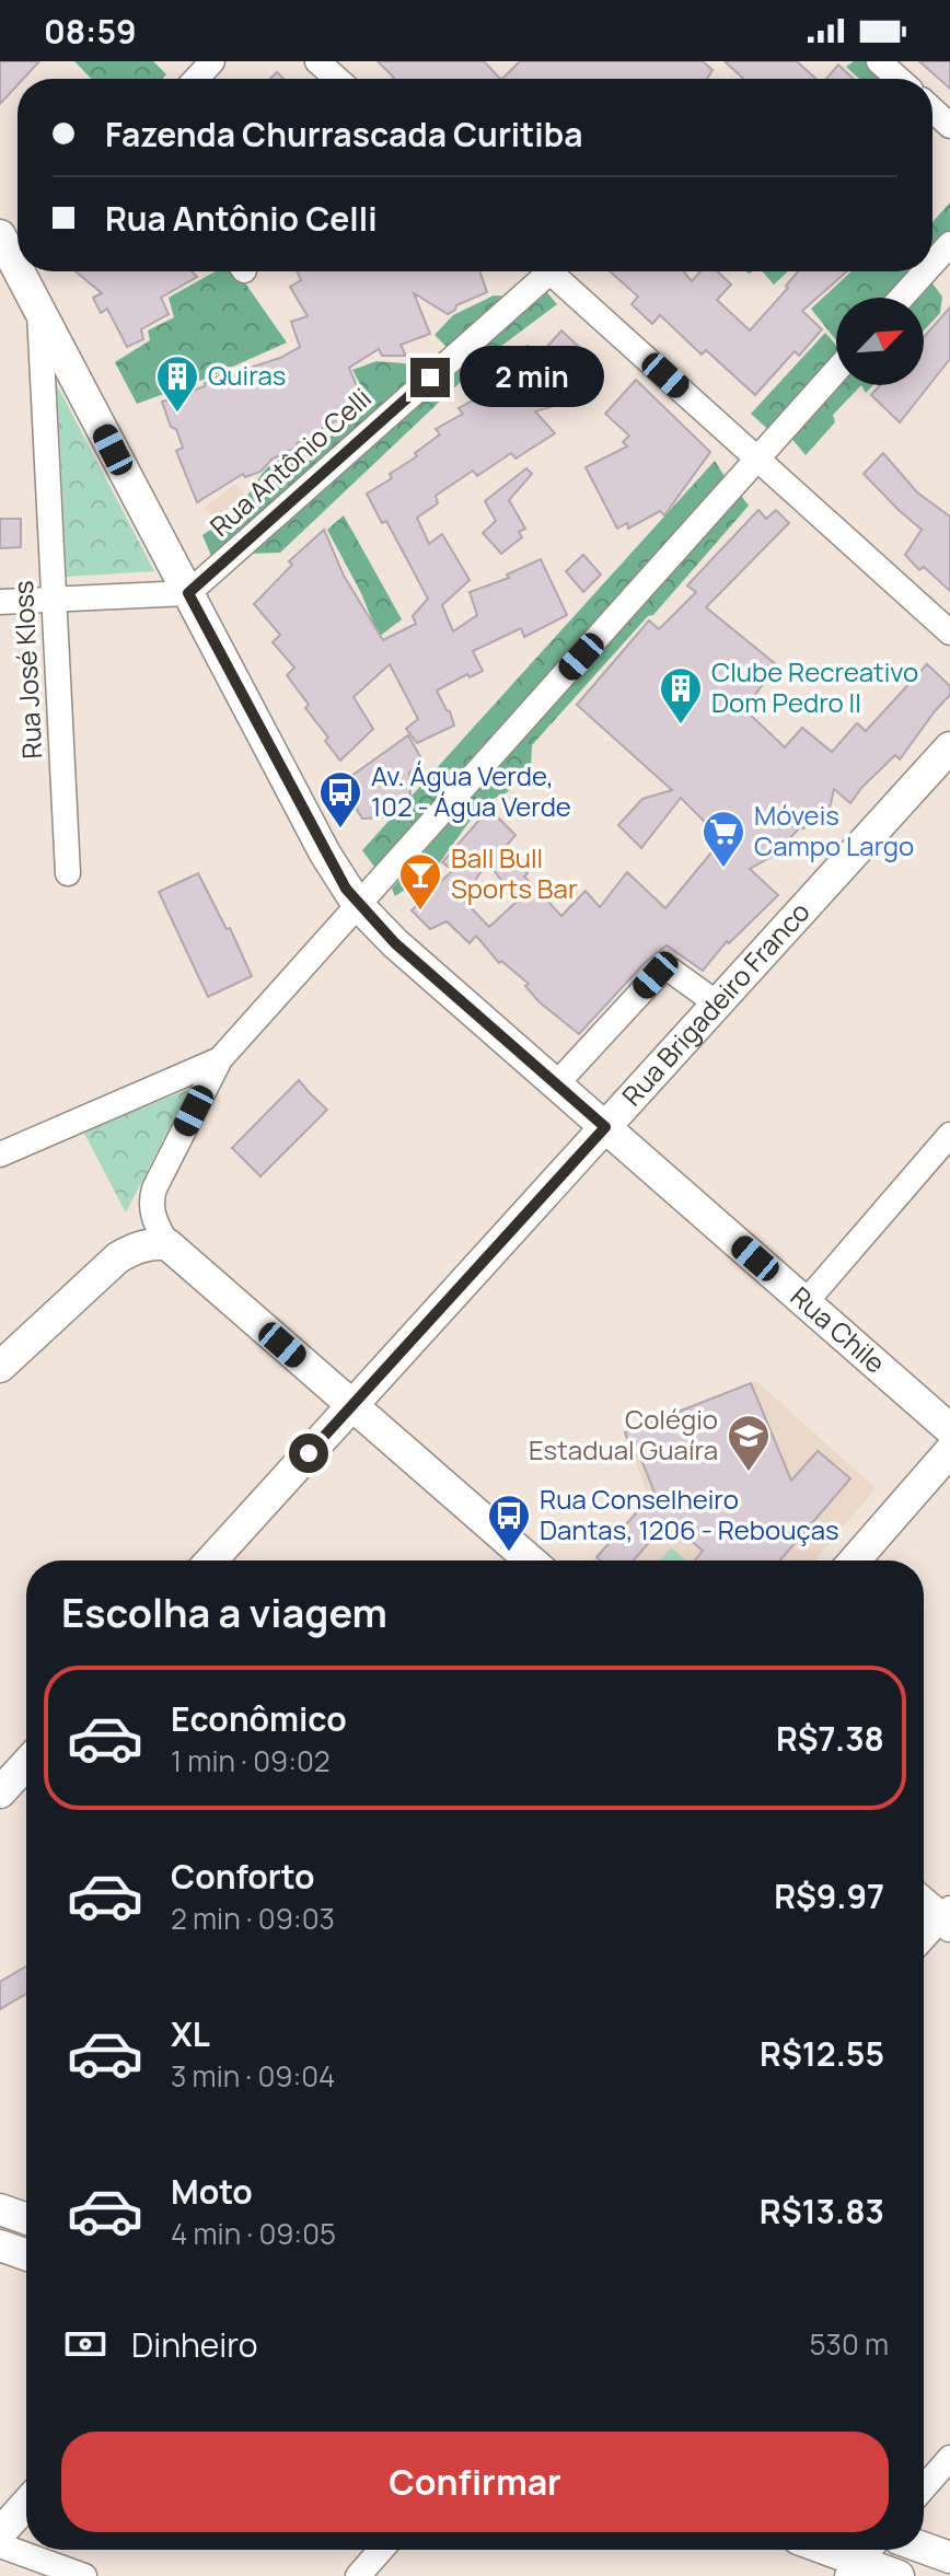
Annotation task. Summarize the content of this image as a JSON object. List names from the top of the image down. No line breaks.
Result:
{"streets":{"main road":["Rua Brigadeiro Franco","Rua Chile"],"street":["Rua Antônio Celli","Rua José Kloss"]},"crossings":[["Rua Antônio Celli","Rua Chile"],["Rua José Kloss","Rua Chile"],["Rua Brigadeiro Franco","Rua Chile"]],"places":{"building":["Quiras","Clube Recreativo Dom Pedro II"],"bus stop":["Av. Água Verde, 102 - Água Verde","Rua Conselheiro Dantas, 1206 - Rebouças"],"supermarket":["Móveis Campo Largo"],"bar":["Ball Bull Sports Bar"],"school or university":["Colégio Estadual Guaíra"]},"north":"top right","page":{"status":"08:59","banner":["Fazenda Churrascada Curitiba","Rua Antônio Celli"],"bubble":"2 min","heading":"Escolha a viagem","list":[{"name":"Econômico","note":"1 min · 09:02","value":"R$7.38"},{"name":"Conforto","note":"2 min · 09:03","value":"R$9.97"},{"name":"XL","note":"3 min · 09:04","value":"R$12.55"},{"name":"Moto","note":"4 min · 09:05","value":"R$13.83"}],"pay":["Dinheiro","530 m"],"buttons":"Confirmar"}}
